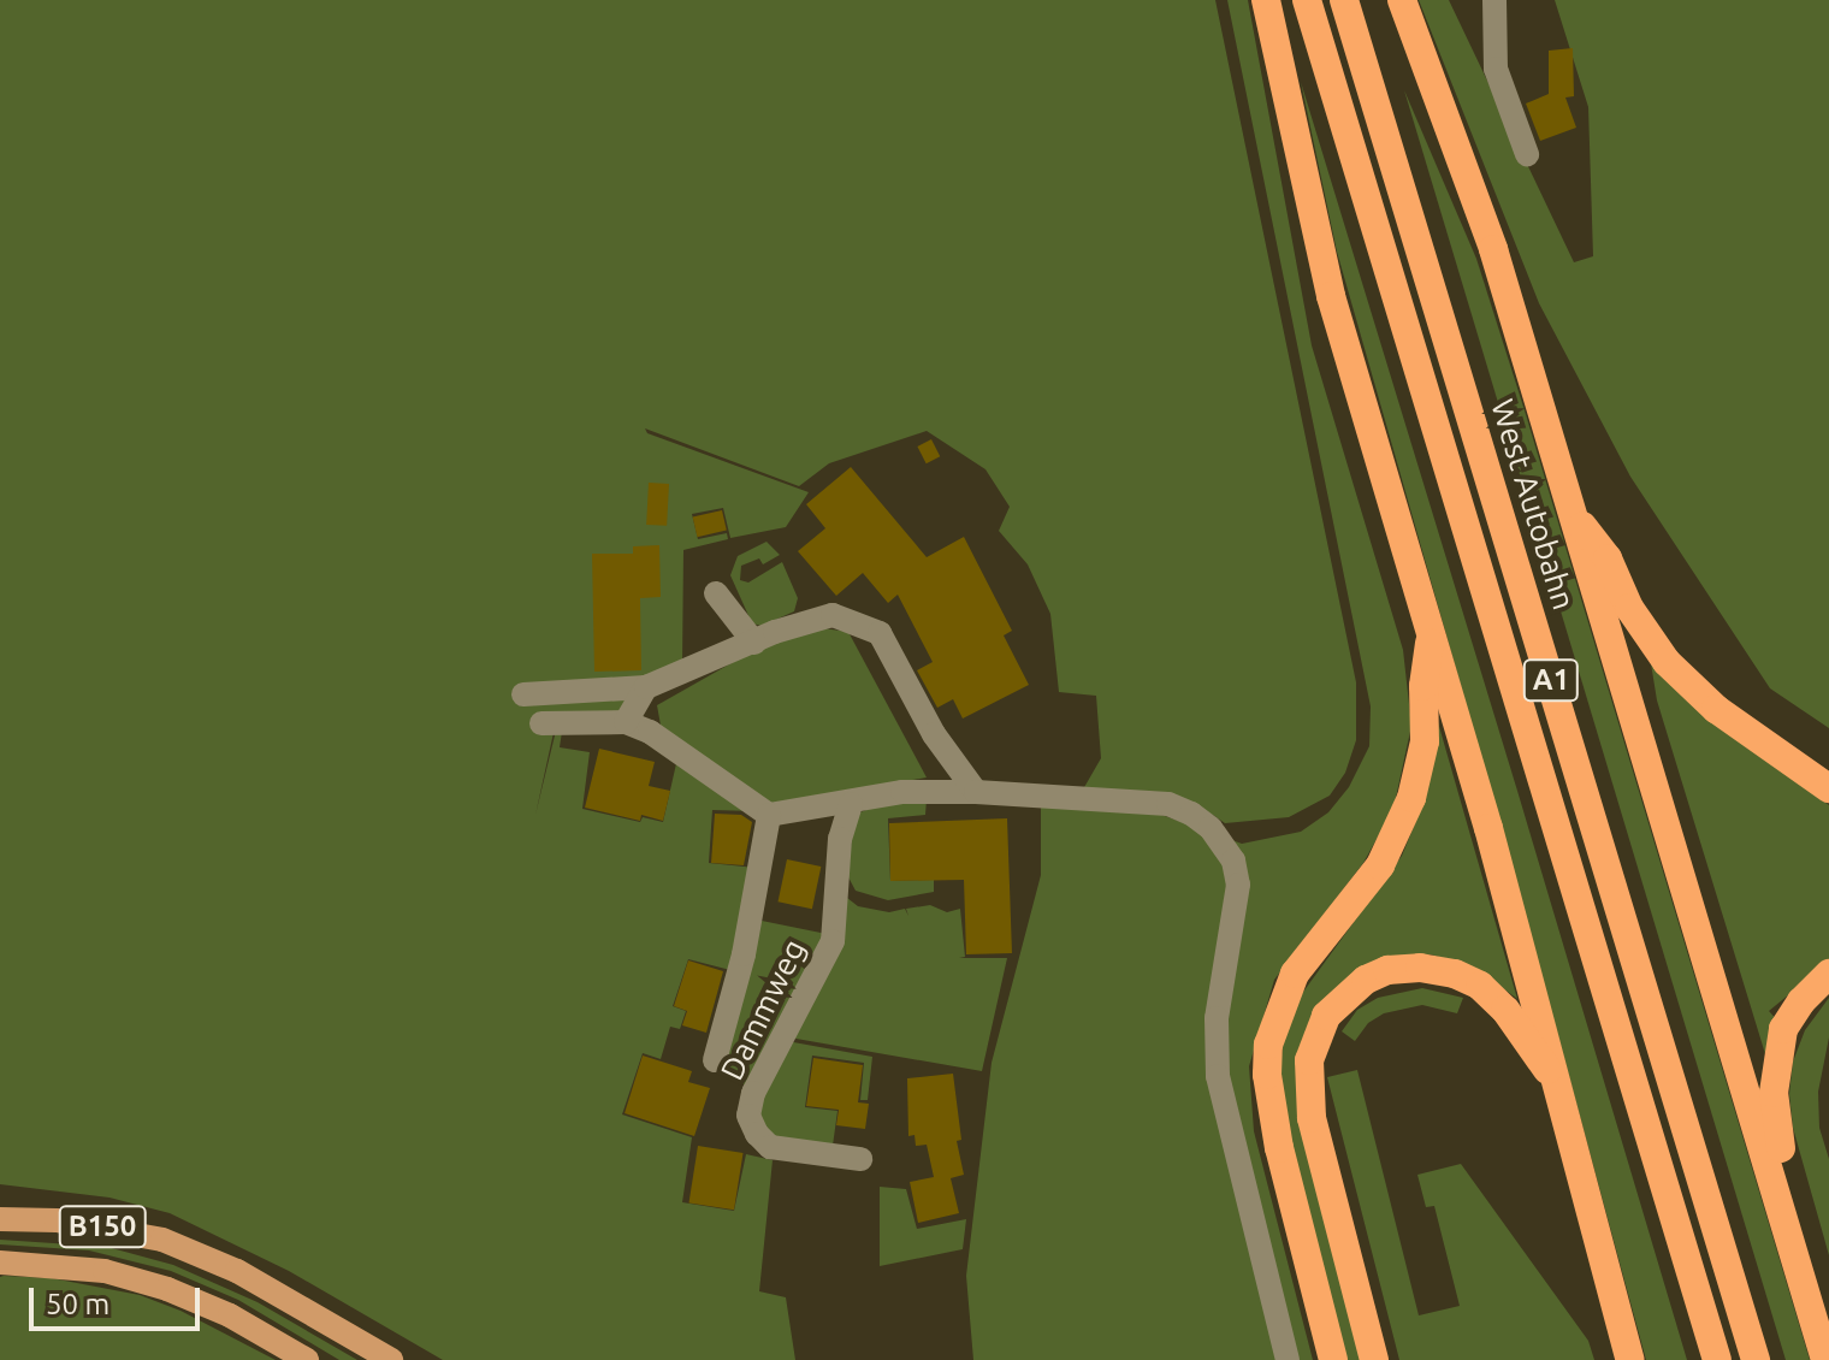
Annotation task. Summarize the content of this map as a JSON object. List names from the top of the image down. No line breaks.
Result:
{"streets":{"highway":["West Autobahn","A1"],"main road":["B150"],"street":["Dammweg"]},"scale_bar":"50 m"}
